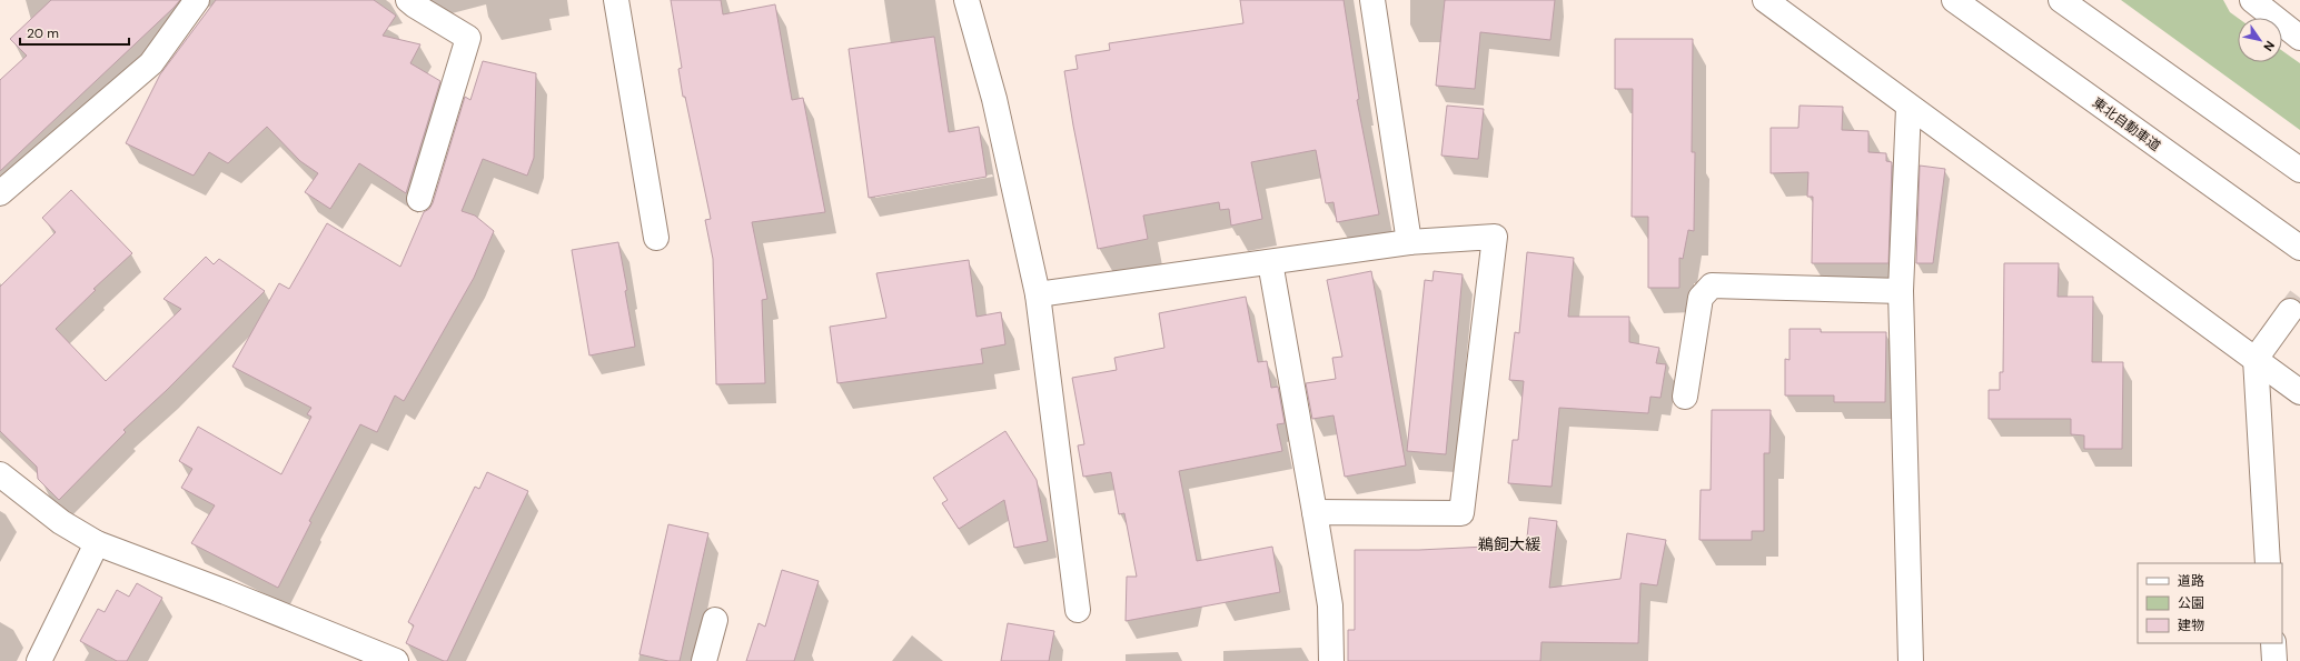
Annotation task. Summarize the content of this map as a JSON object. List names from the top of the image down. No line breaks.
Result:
{"streets":{"main road":["東北自動車道"]},"districts":["鵜飼大緩"],"legend":["道路","公園","建物"],"scale_bar":"20 m","north":"bottom right"}
